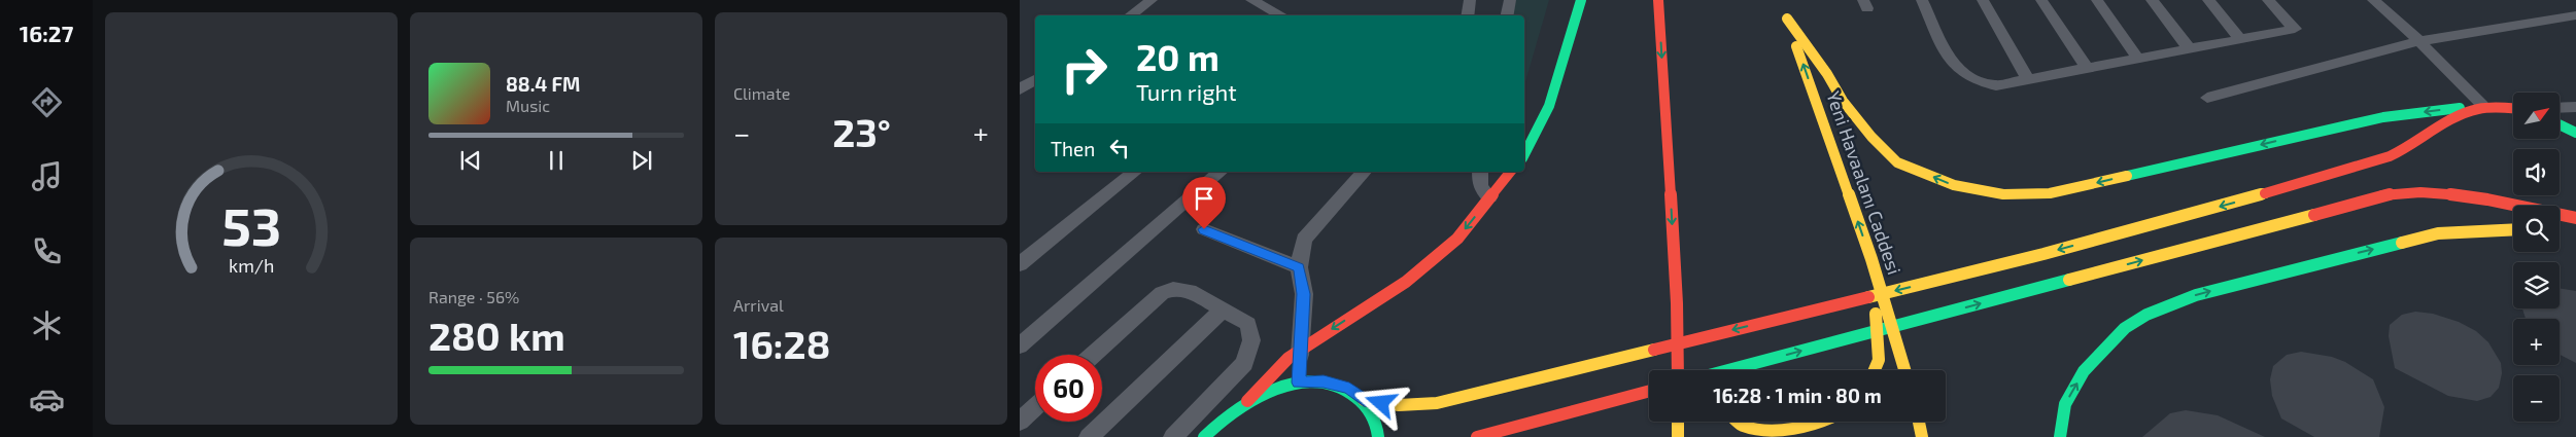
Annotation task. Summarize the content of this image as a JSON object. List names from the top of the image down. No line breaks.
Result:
{"streets":{"main road":["Yeni Havaalanı Caddesi"]},"north":"top right","page":{"tabs":"16:27","tile":["Climate",["Range · 56%","280 km"],["Arrival","16:28"]],"turn":["20 m","Turn right"],"song":["88.4 FM","Music"],"map_buttons":["+","−"],"heat":["−","23°","+"],"then":"Then","limit":"60","trip":"16:28 · 1 min · 80 m","gauge":["53","km/h"]}}
